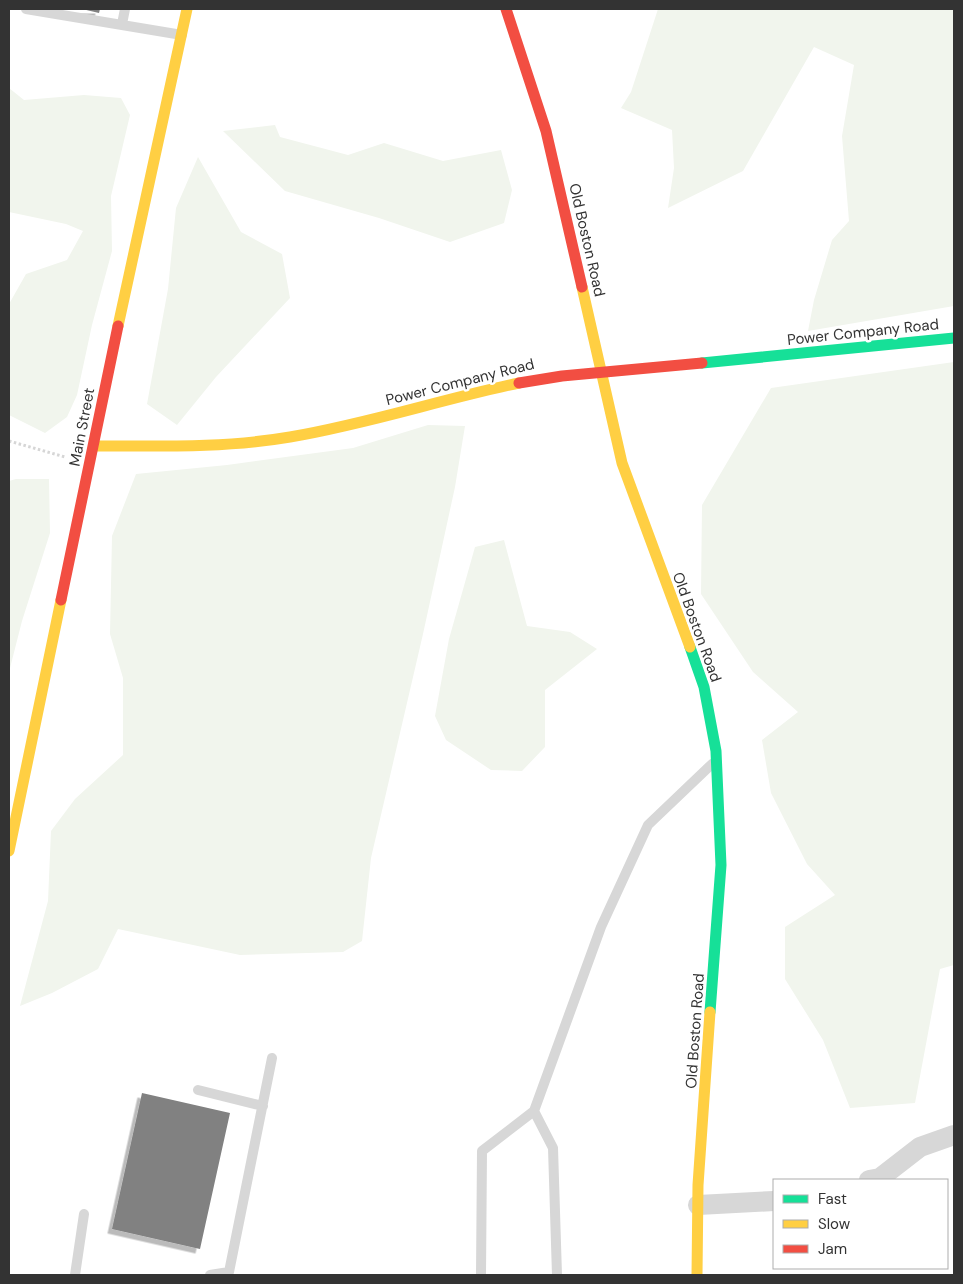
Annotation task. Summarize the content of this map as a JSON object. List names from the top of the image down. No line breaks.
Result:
{"streets":{"street":["Old Boston Road","Power Company Road","Main Street"]},"crossings":[["Old Boston Road","Power Company Road"],["Power Company Road","Main Street"]],"legend":["Fast","Slow","Jam"]}
